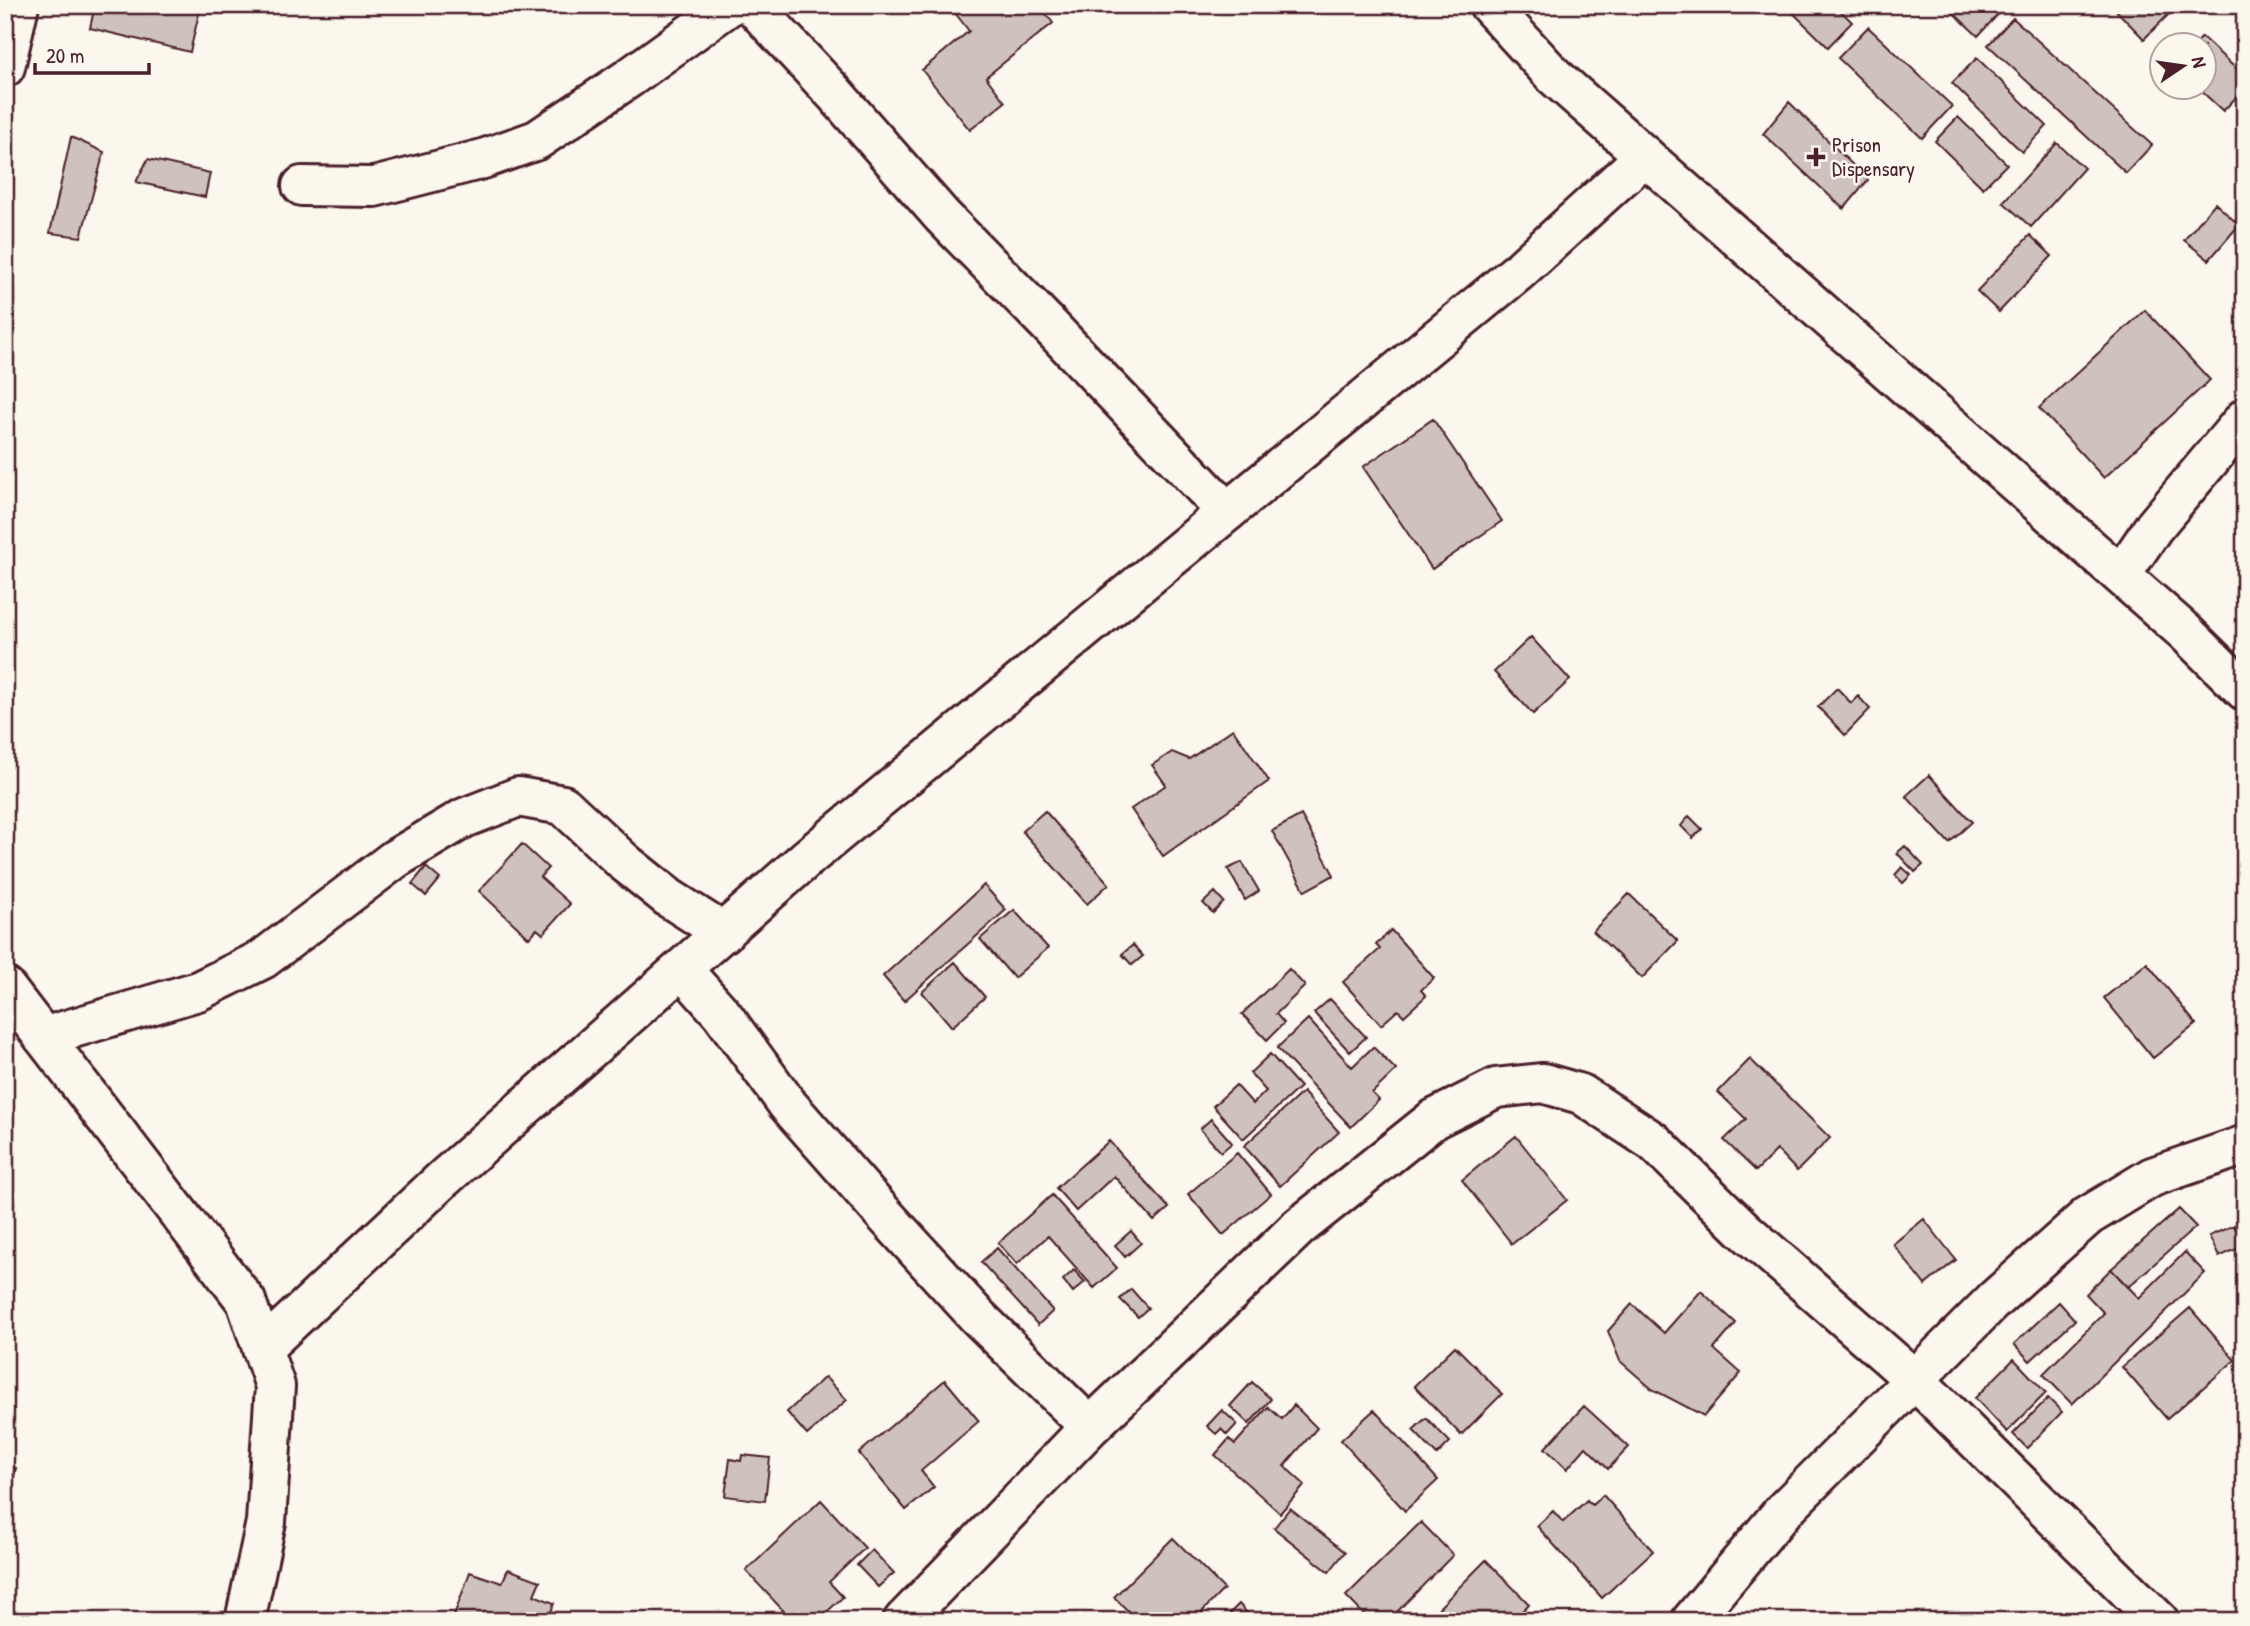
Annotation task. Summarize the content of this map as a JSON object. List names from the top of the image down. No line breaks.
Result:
{"places":{"health":["Prison Dispensary"]},"scale_bar":"20 m","north":"right"}
